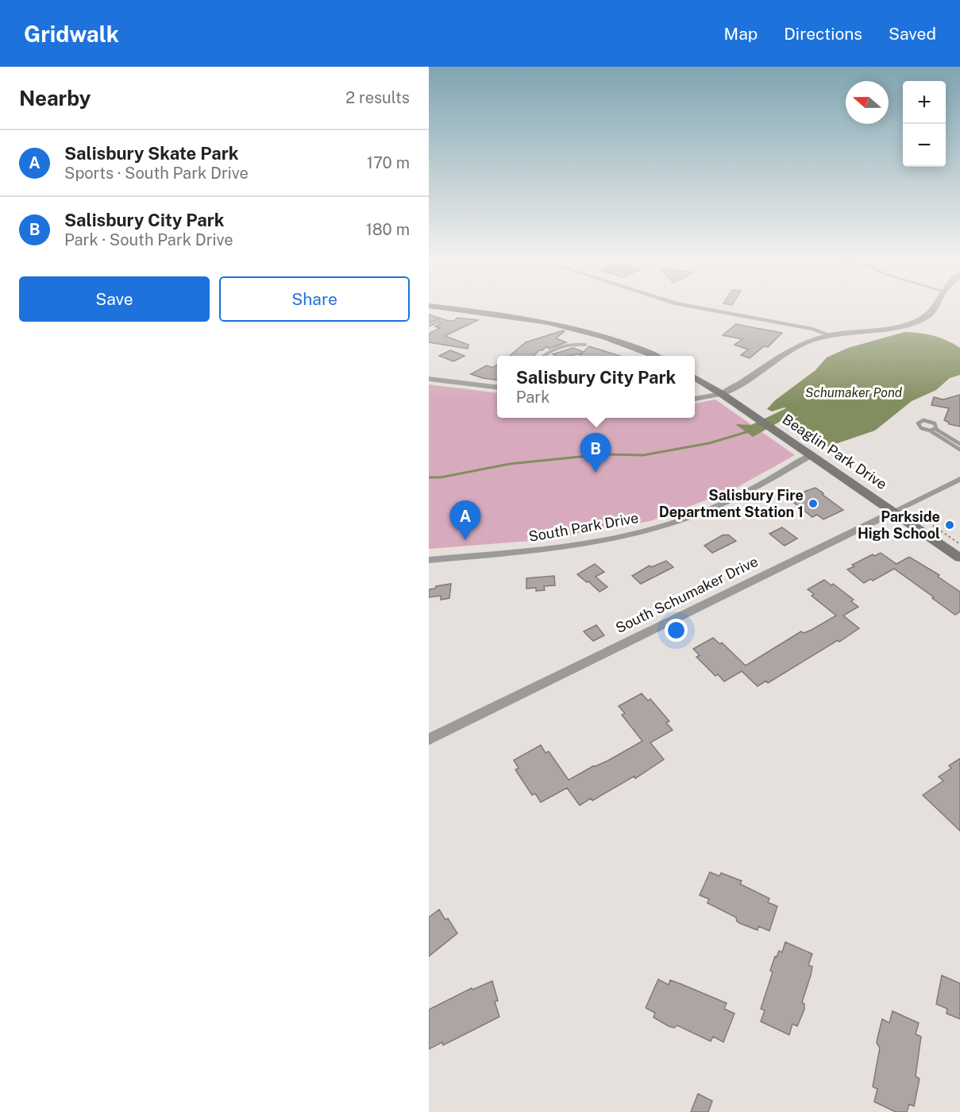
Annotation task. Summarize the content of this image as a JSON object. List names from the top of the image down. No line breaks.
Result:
{"streets":{"main road":["Beaglin Park Drive"],"street":["South Park Drive","South Schumaker Drive"]},"crossings":[["Beaglin Park Drive","South Park Drive"],["Beaglin Park Drive","South Schumaker Drive"]],"water":["Schumaker Pond"],"places":["Salisbury Fire Department Station 1","Parkside High School"],"north":"left","page":{"header":"Gridwalk","nav":["Map","Directions","Saved"],"heading":["Nearby","2 results"],"map_buttons":["+","−"],"list":[{"mark":"A","name":"Salisbury Skate Park","note":"Sports · South Park Drive","value":"170 m"},{"mark":"B","name":"Salisbury City Park","note":"Park · South Park Drive","value":"180 m"}],"buttons":["Save","Share"],"popup":["Salisbury City Park","Park"],"pins":["B","A"]}}
